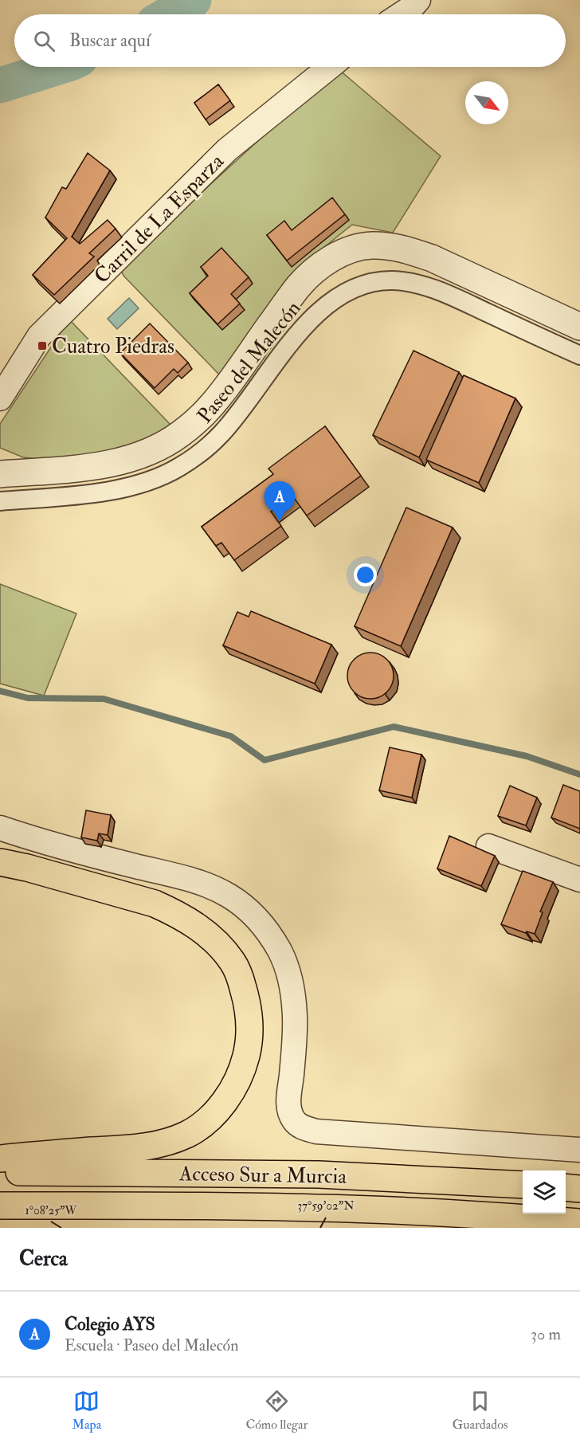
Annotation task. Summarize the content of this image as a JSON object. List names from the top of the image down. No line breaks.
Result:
{"streets":{"highway":["Acceso Sur a Murcia"],"street":["Carril de La Esparza","Paseo del Malecón"]},"places":{"transit":["Cuatro Piedras"]},"north":"bottom right","page":{"search":"Buscar aquí","pins":"A","heading":"Cerca","list":[{"mark":"A","name":"Colegio AYS","note":"Escuela · Paseo del Malecón","value":"30 m"}],"nav":["Mapa","Cómo llegar","Guardados"]},"coordinates":["37°59'02\"N","1°08'25\"W"]}
